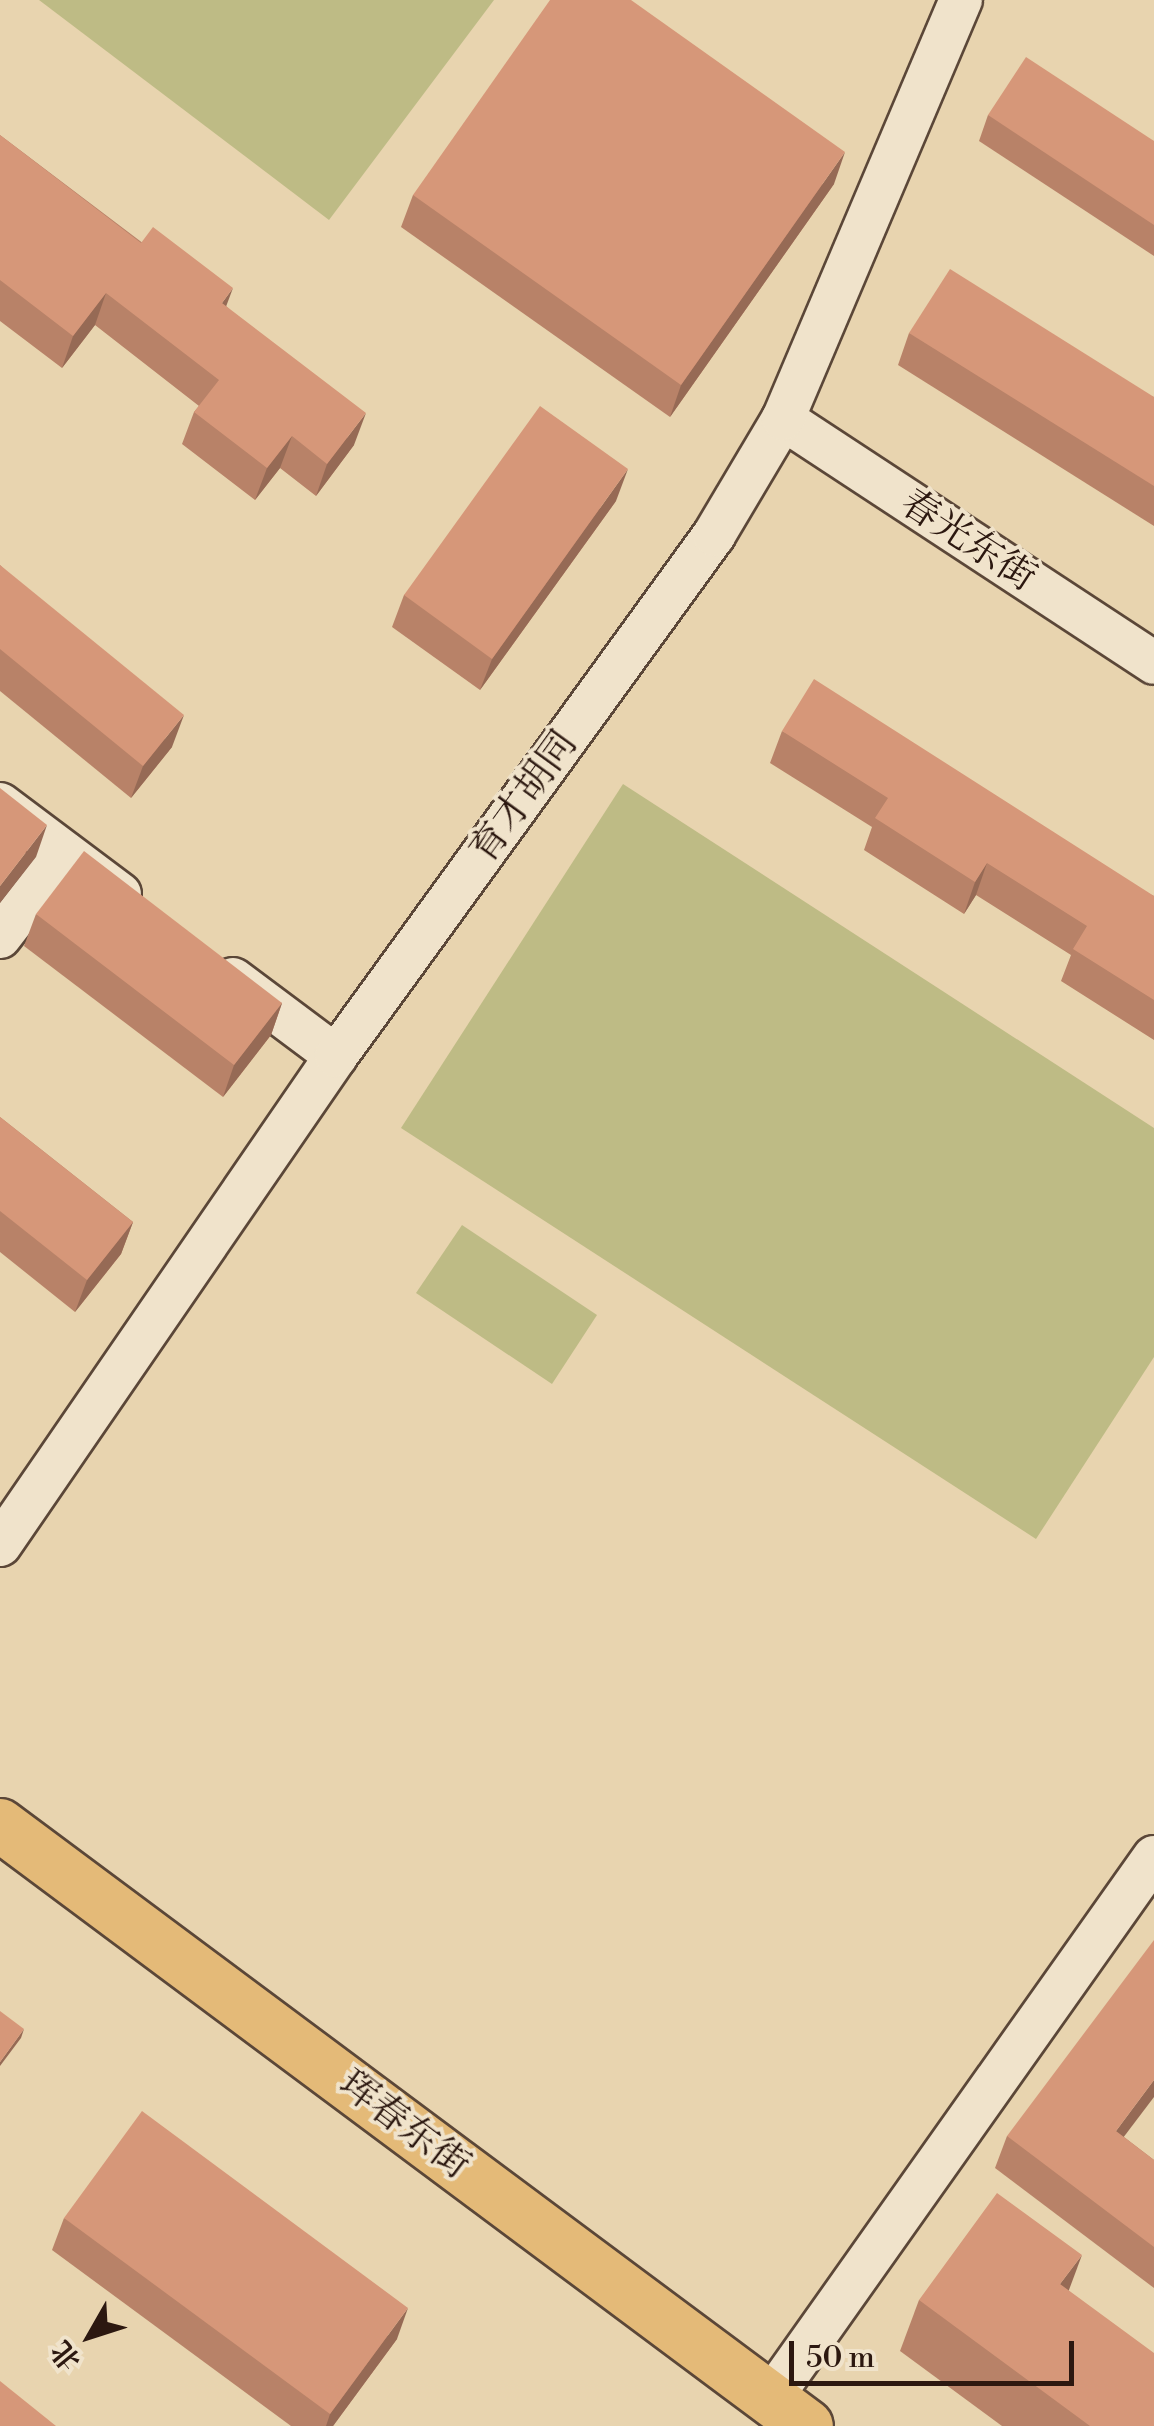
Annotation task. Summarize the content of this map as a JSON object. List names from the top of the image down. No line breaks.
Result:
{"streets":{"main road":["珲春东街"],"street":["春光东街","育才胡同"]},"crossings":[["春光东街","育才胡同"]],"scale_bar":"50 m","north":"bottom left"}
